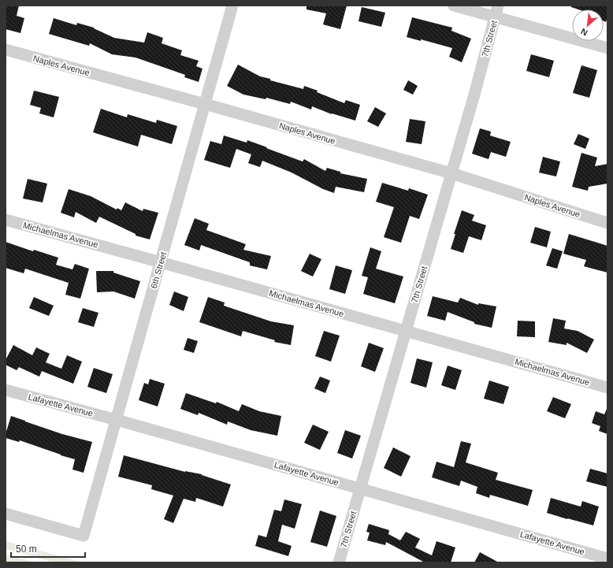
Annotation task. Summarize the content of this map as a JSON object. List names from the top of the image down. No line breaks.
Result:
{"streets":{"street":["7th Street","Naples Avenue","Michaelmas Avenue","6th Street","Lafayette Avenue"]},"crossings":[["7th Street","Naples Avenue"],["7th Street","Michaelmas Avenue"],["7th Street","Lafayette Avenue"],["Naples Avenue","6th Street"],["Michaelmas Avenue","6th Street"],["6th Street","Lafayette Avenue"]],"scale_bar":"50 m","north":"bottom left"}
